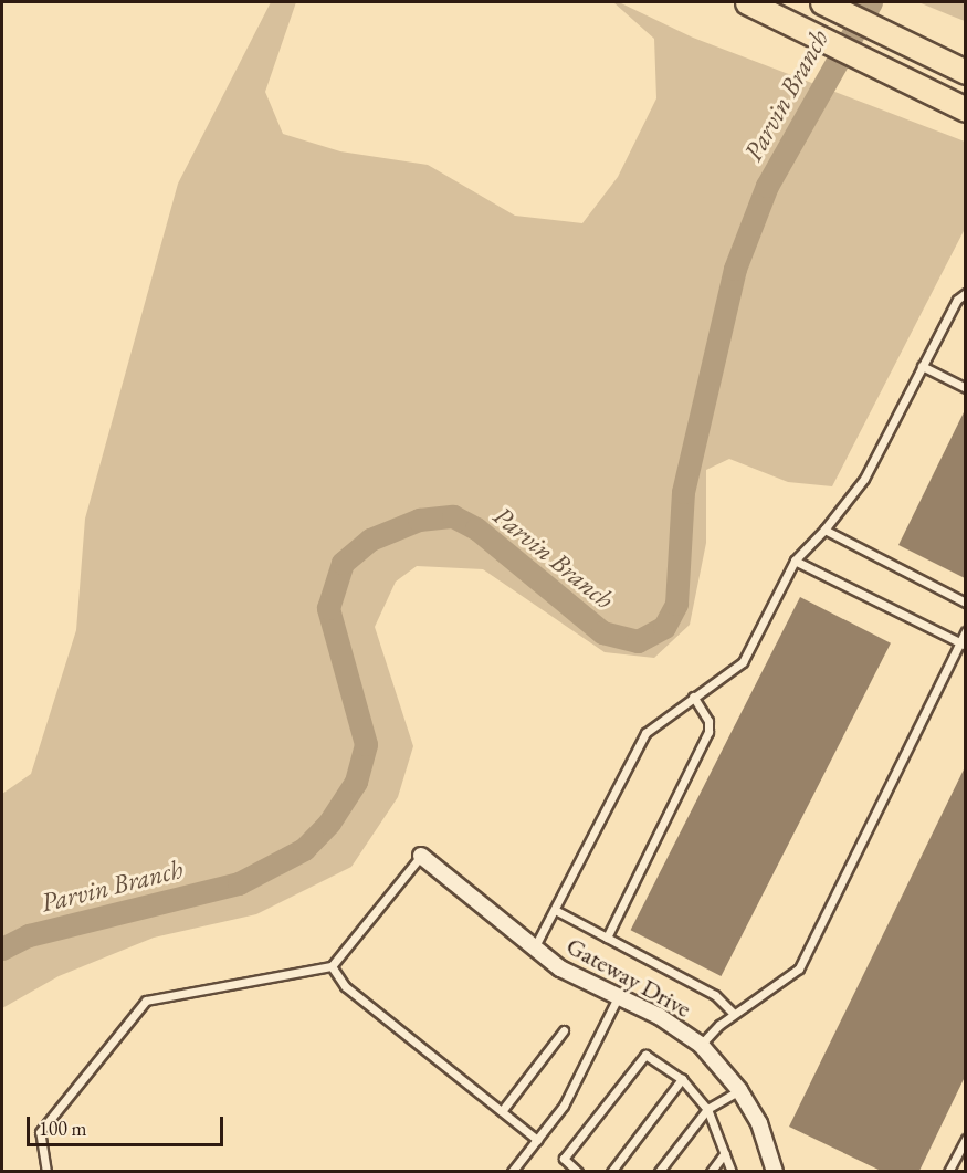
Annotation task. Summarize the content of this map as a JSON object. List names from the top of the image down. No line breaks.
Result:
{"streets":{"street":["Gateway Drive"]},"water":["Parvin Branch"],"scale_bar":"100 m"}
